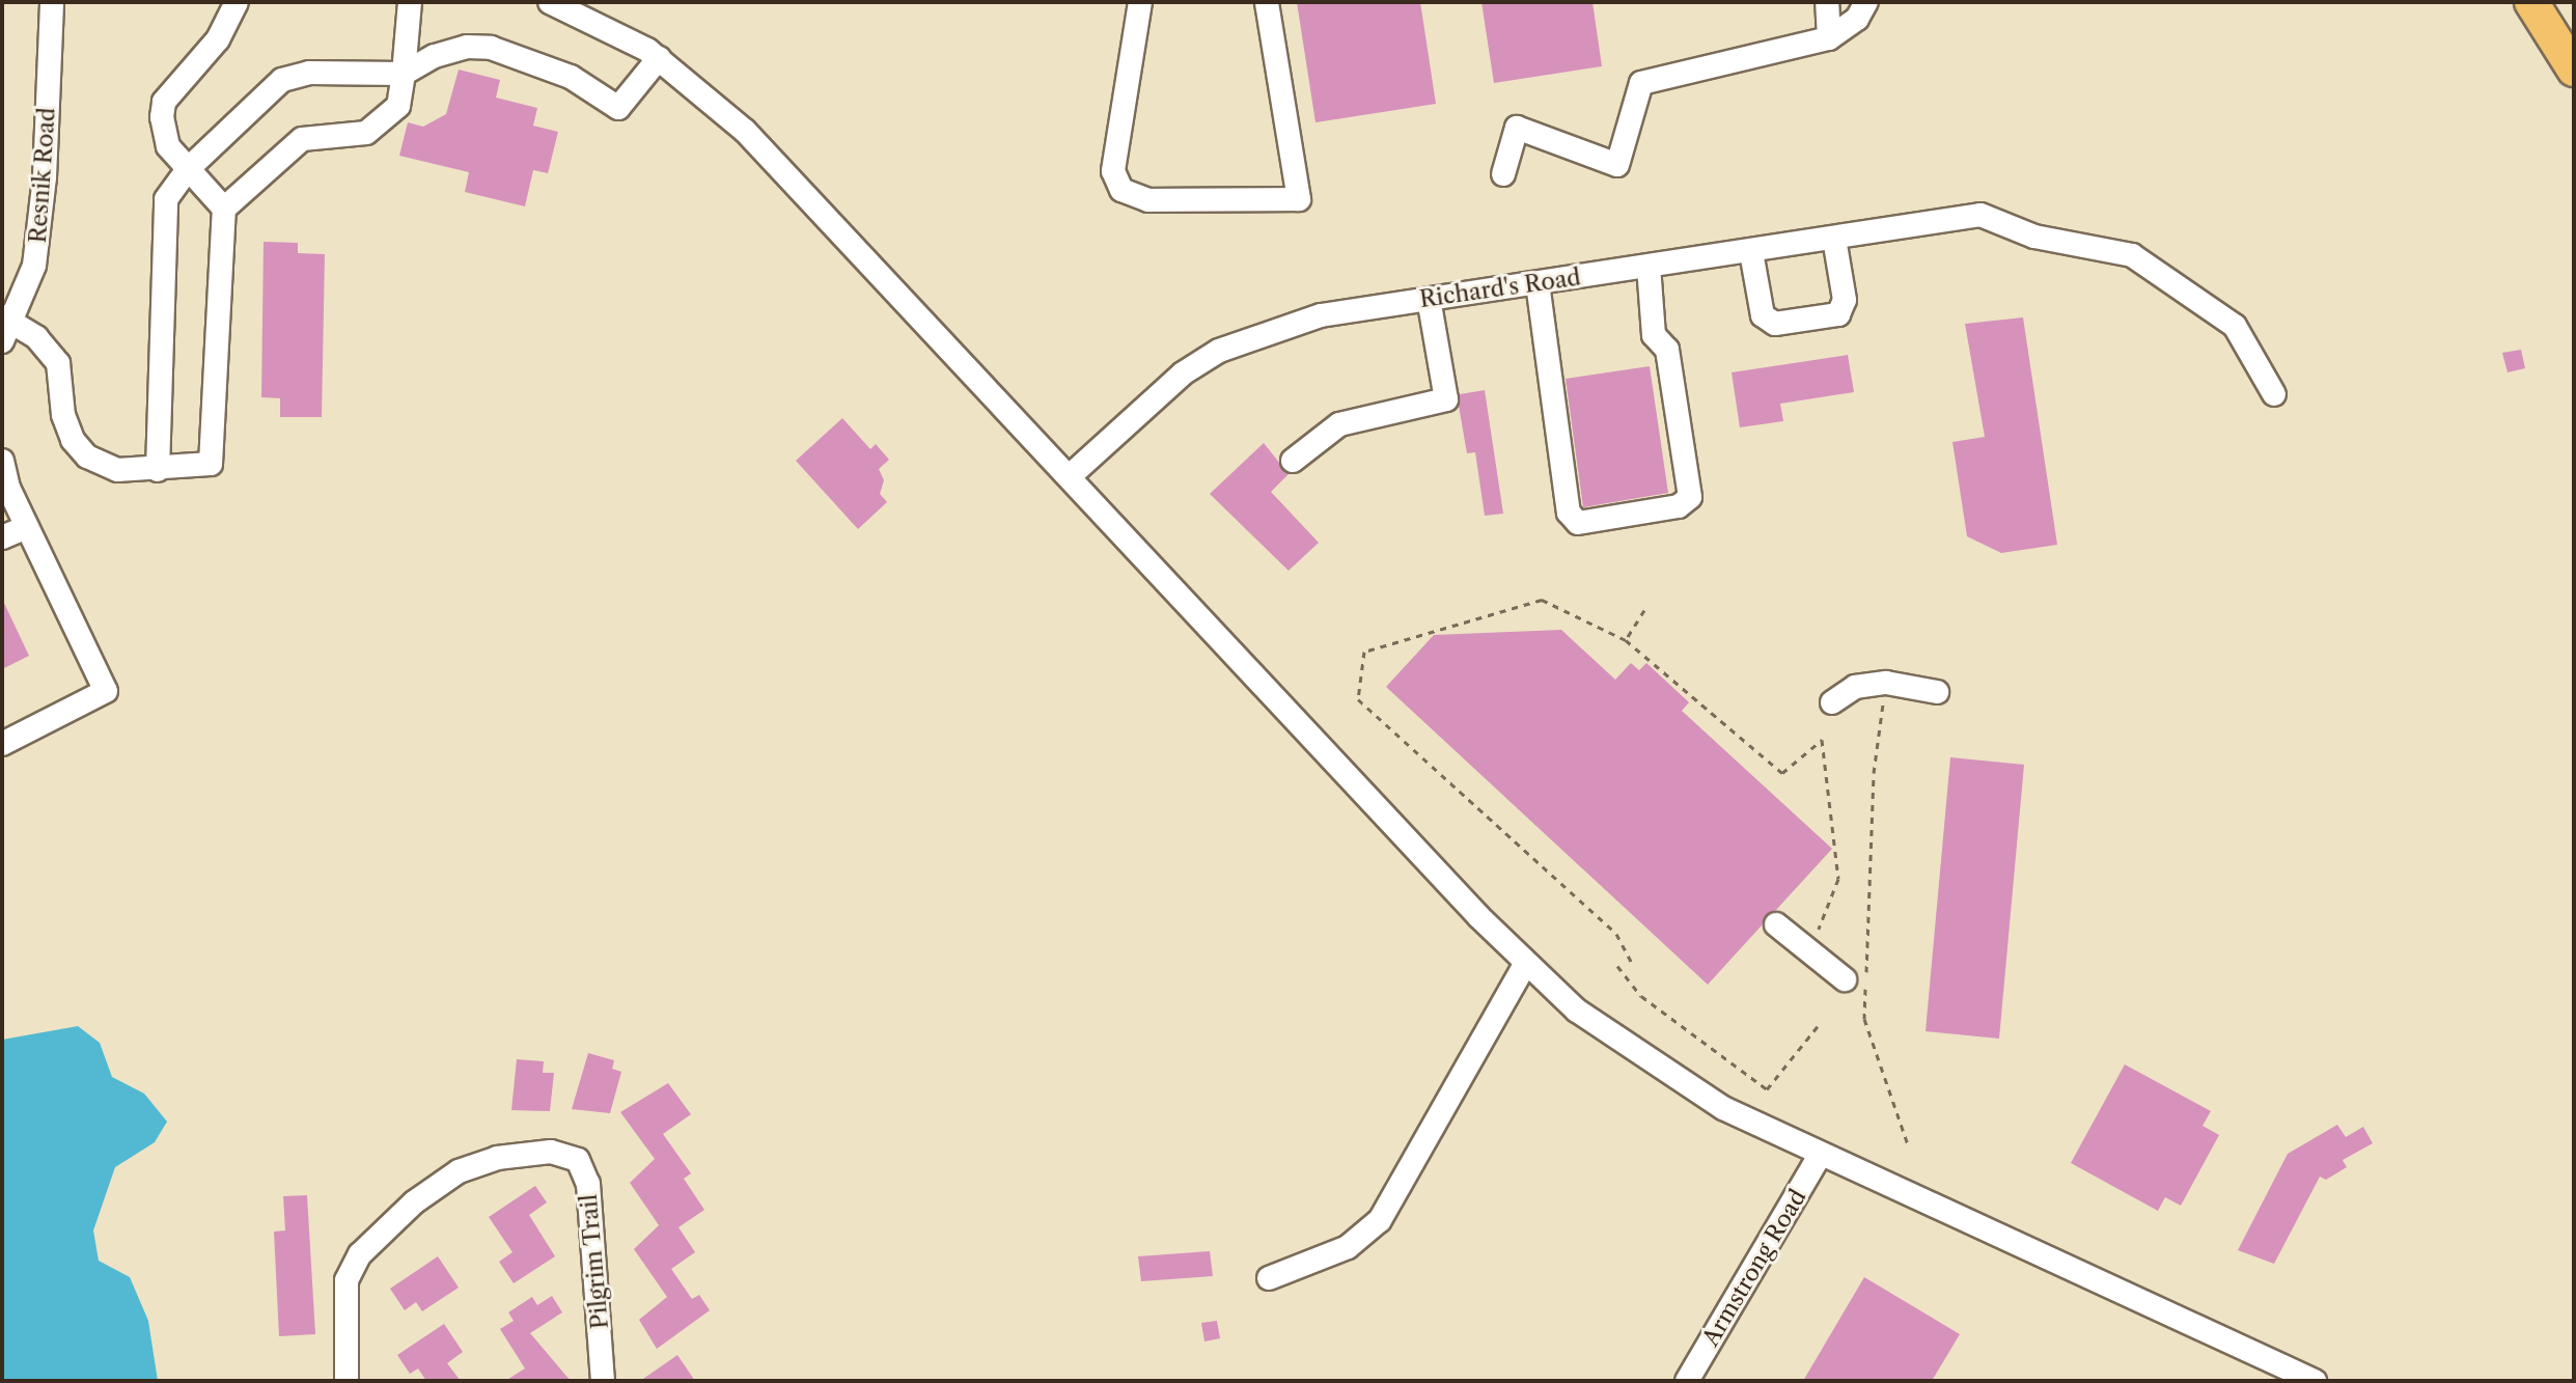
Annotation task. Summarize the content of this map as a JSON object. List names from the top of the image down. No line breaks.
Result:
{"streets":{"street":["Resnik Road","Richard's Road","Pilgrim Trail","Armstrong Road"]}}
